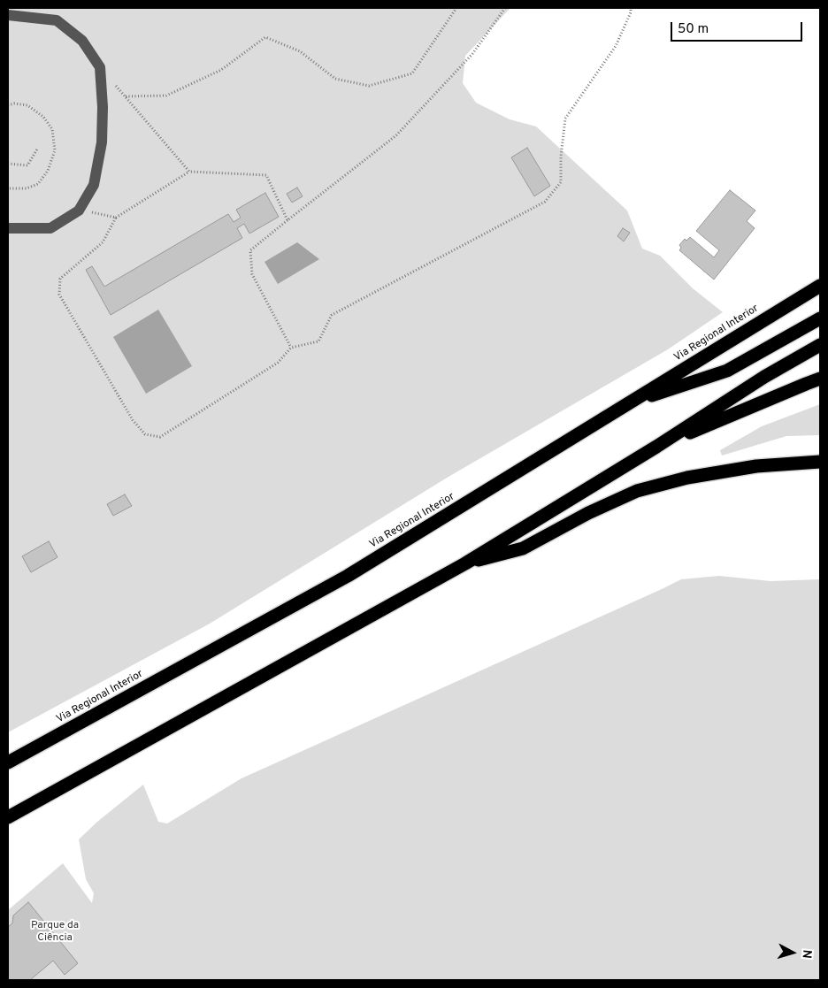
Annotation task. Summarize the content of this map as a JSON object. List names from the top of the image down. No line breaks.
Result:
{"streets":{"highway":["Via Regional Interior"]},"parks":["Parque da Ciência"],"scale_bar":"50 m","north":"right"}
